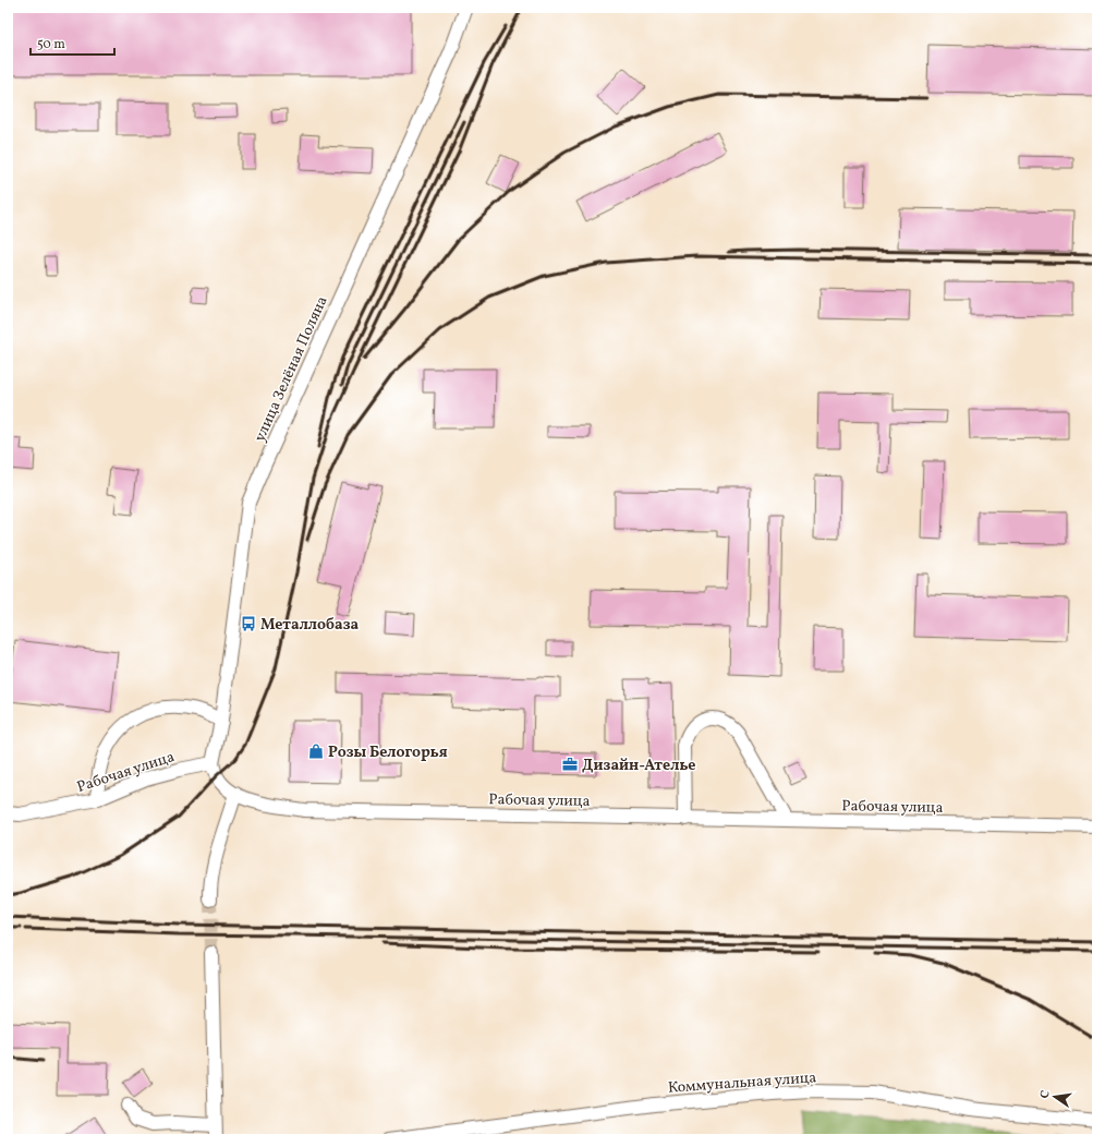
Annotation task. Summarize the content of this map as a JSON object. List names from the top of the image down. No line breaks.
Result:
{"streets":{"street":["улица Зелёная Поляна","Рабочая улица","Коммунальная улица"]},"crossings":[["улица Зелёная Поляна","Рабочая улица"]],"places":{"bus stop":["Металлобаза"],"shop":["Розы Белогорья"],"office":["Дизайн-Ателье"]},"scale_bar":"50 m","north":"left"}
